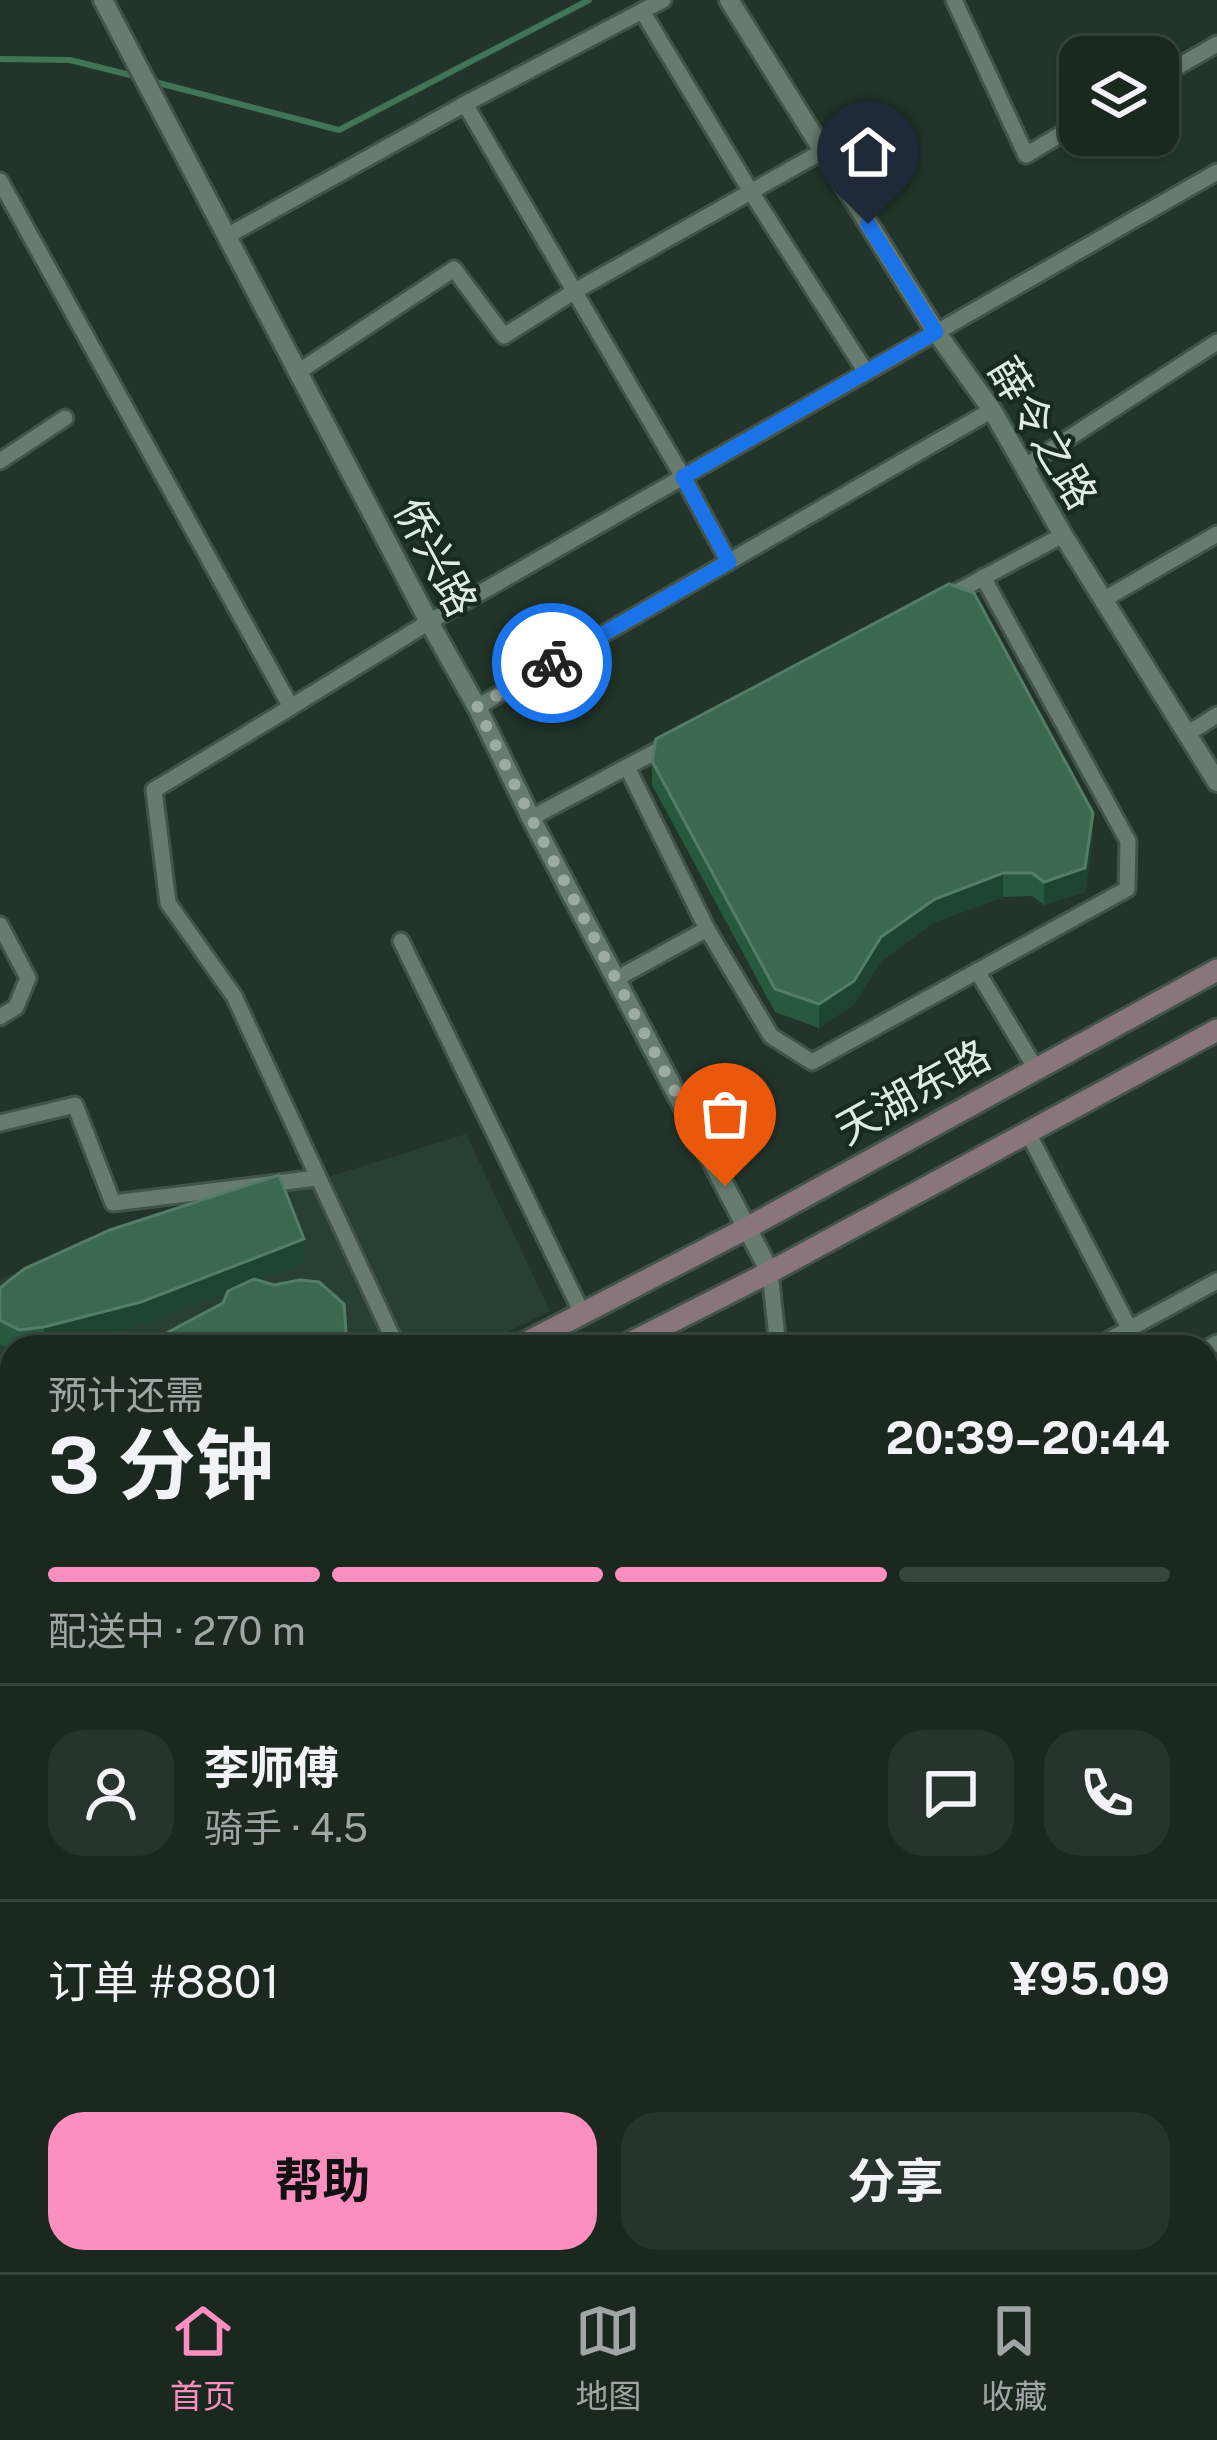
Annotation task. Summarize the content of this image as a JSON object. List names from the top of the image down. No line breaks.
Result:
{"streets":{"main road":["天湖东路"],"street":["薛令之路","侨兴路"]},"crossings":[["侨兴路","天湖东路"]],"page":{"heading":["3 分钟","预计还需","20:39–20:44"],"panel":["李师傅","骑手 · 4.5","订单 #8801","¥95.09"],"bar":"配送中 · 270 m","buttons":["帮助","分享"],"tabs":["首页","地图","收藏"]}}
